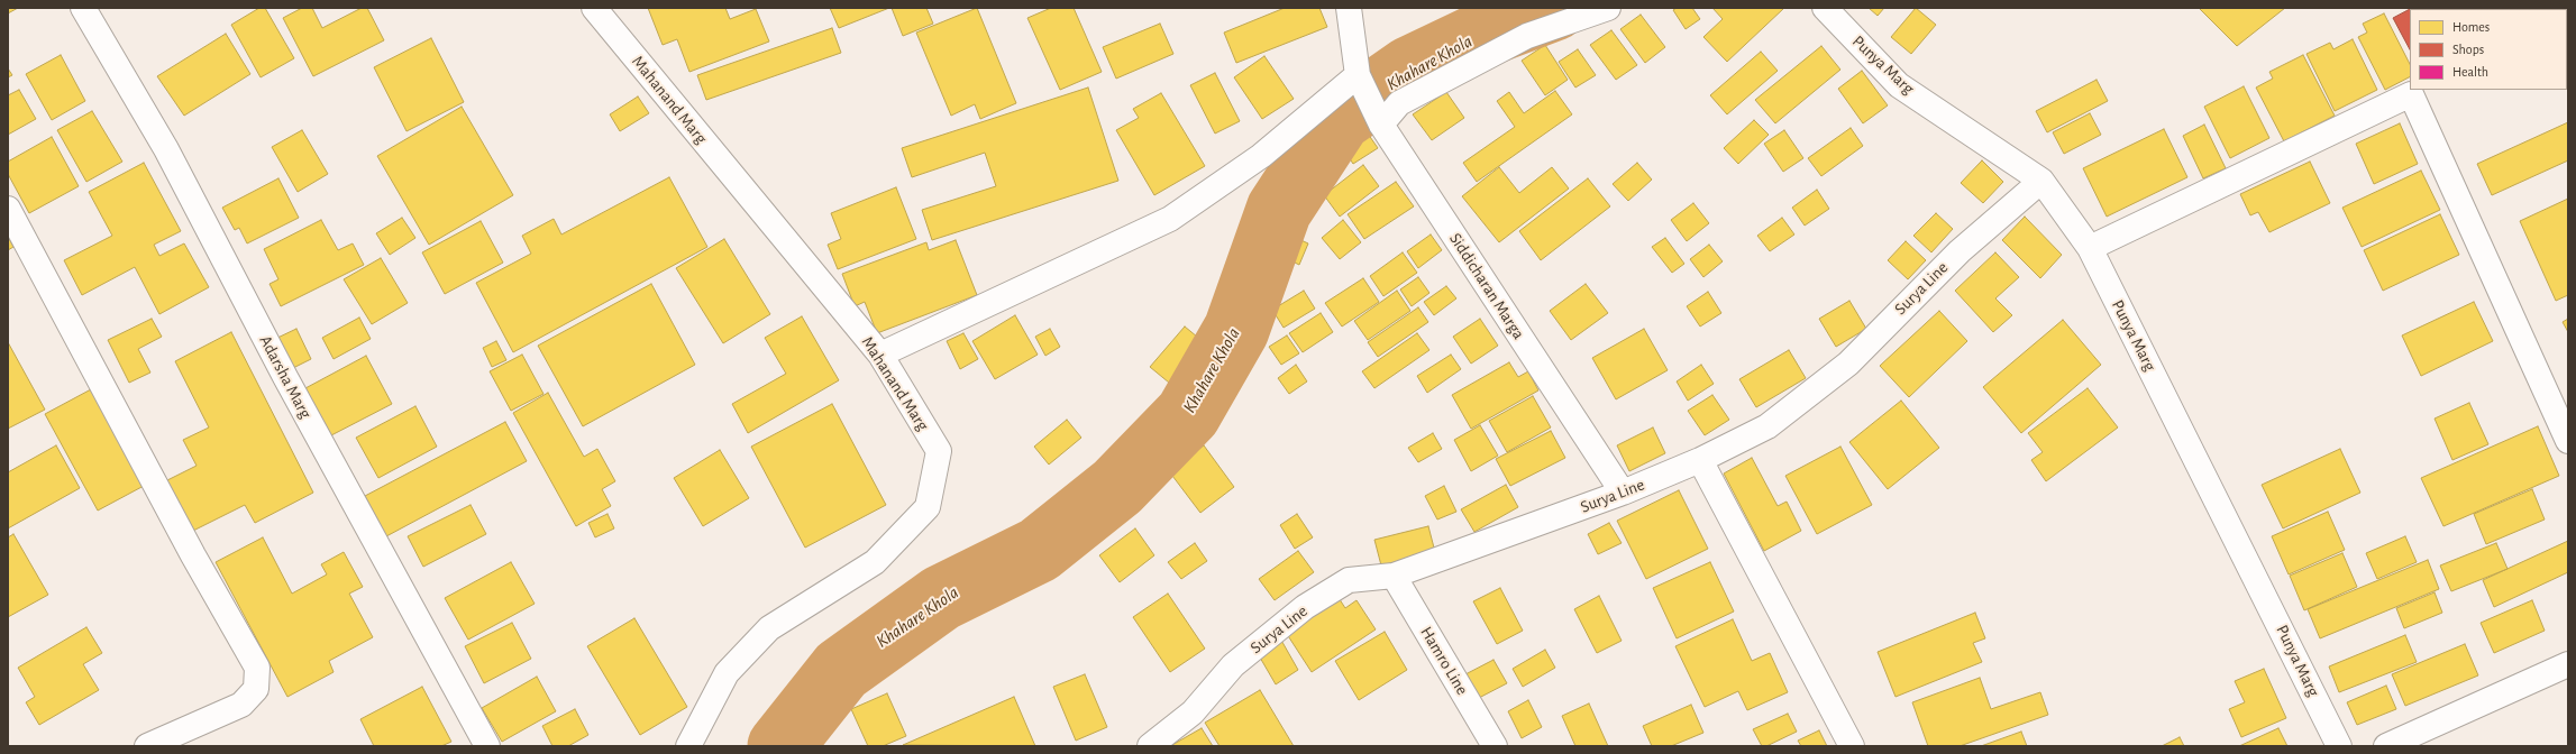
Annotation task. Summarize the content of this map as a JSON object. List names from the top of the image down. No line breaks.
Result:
{"streets":{"street":["Punya Marg","Mahanand Marg","Siddicharan Marga","Surya Line","Adarsha Marg","Hamro Line"]},"crossings":[["Punya Marg","Surya Line"],["Siddicharan Marga","Surya Line"],["Surya Line","Hamro Line"]],"water":["Khahare Khola"],"legend":["Homes","Shops","Health"]}
